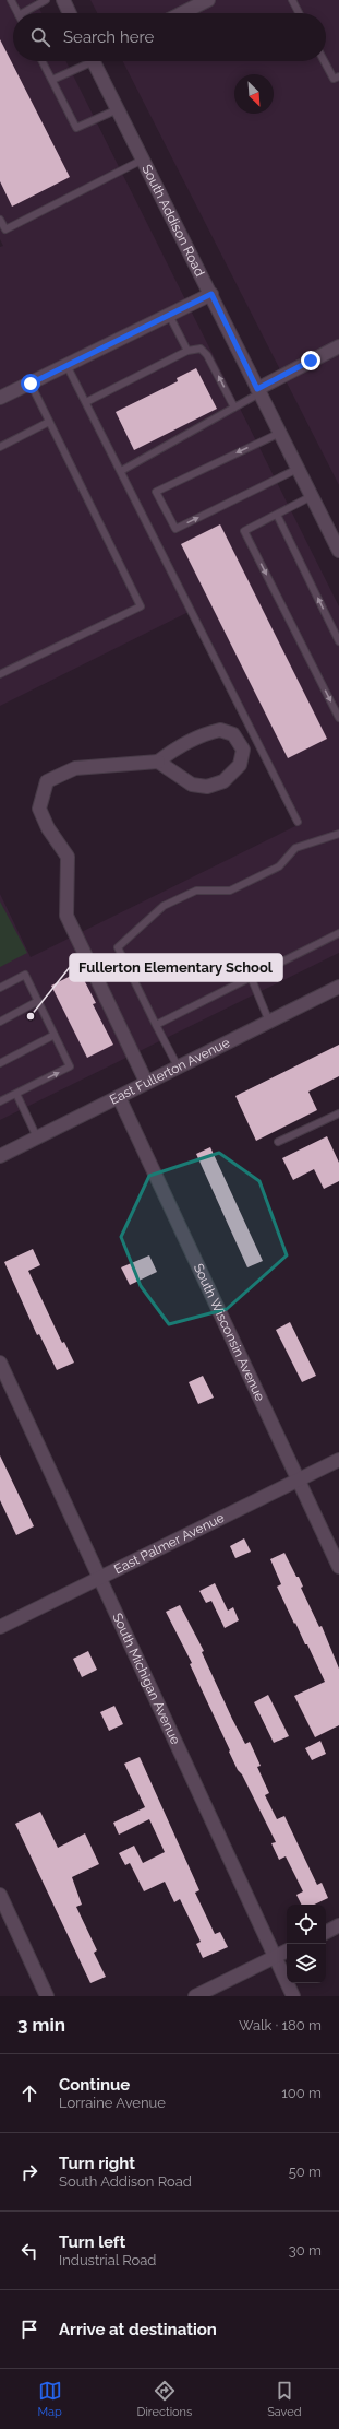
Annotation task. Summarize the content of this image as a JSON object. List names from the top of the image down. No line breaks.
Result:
{"streets":{"street":["South Addison Road","East Fullerton Avenue","South Wisconsin Avenue","East Palmer Avenue","South Michigan Avenue"]},"crossings":[["East Fullerton Avenue","South Wisconsin Avenue"],["South Wisconsin Avenue","East Palmer Avenue"],["East Palmer Avenue","South Michigan Avenue"]],"places":["Fullerton Elementary School"],"north":"bottom right","page":{"search":"Search here","heading":["3 min","Walk · 180 m"],"list":[["Continue","Lorraine Avenue","100 m"],["Turn right","South Addison Road","50 m"],["Turn left","Industrial Road","30 m"],"Arrive at destination"],"nav":["Map","Directions","Saved"]}}
